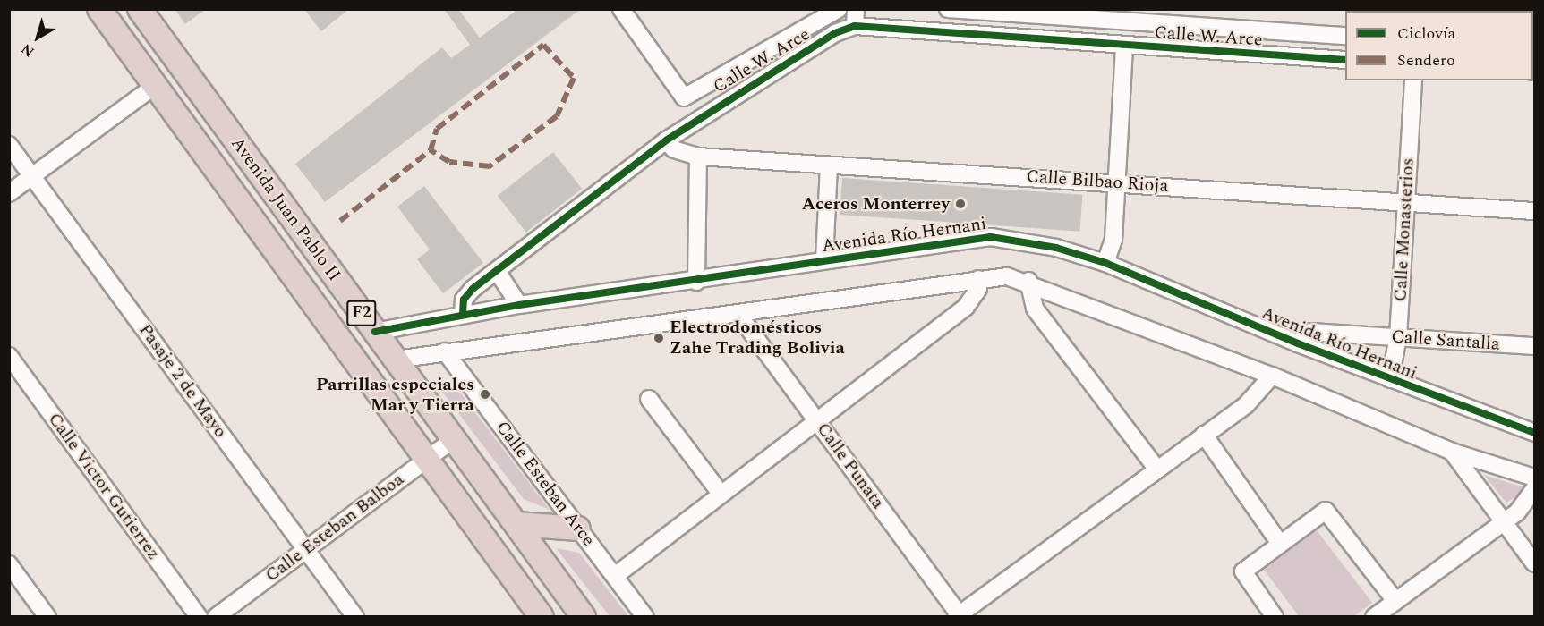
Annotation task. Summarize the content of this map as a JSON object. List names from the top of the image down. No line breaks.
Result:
{"streets":{"highway":["Avenida Juan Pablo II","F2"],"street":["Calle W. Arce","Calle Bilbao Rioja","Calle Monasterios","Avenida Río Hernani","Calle Santalla","Pasaje 2 de Mayo","Calle Punata","Calle Esteban Arce","Calle Victor Gutierrez","Calle Esteban Balboa"]},"crossings":[["Calle W. Arce","Calle Bilbao Rioja"],["Calle W. Arce","Avenida Río Hernani"],["Calle Bilbao Rioja","Calle Monasterios"],["Avenida Juan Pablo II","Avenida Río Hernani"],["Avenida Juan Pablo II","Calle Esteban Balboa"],["Calle Monasterios","Avenida Río Hernani"],["Calle Monasterios","Calle Santalla"],["Avenida Río Hernani","Calle Santalla"],["Pasaje 2 de Mayo","Calle Esteban Balboa"]],"places":["Aceros Monterrey","Electrodomésticos Zahe Trading Bolivia","Parrillas especiales Mar y Tierra"],"legend":["Ciclovía","Sendero"],"north":"bottom left"}
